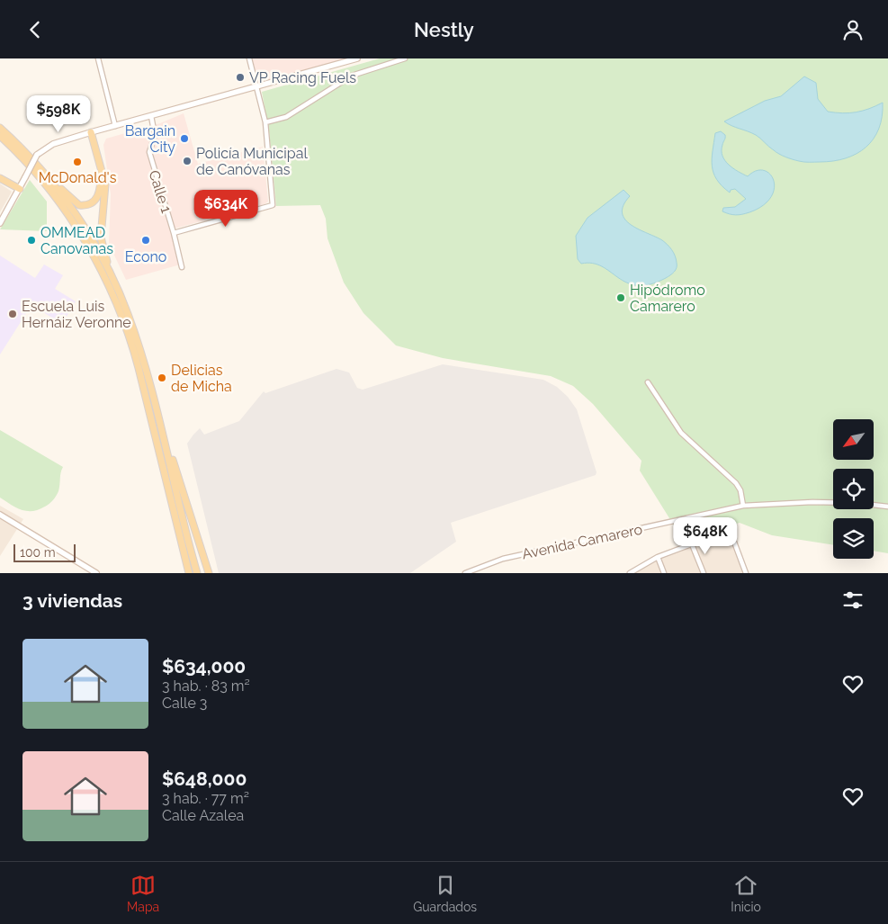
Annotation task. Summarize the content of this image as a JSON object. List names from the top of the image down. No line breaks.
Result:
{"streets":{"street":["Calle 1","Avenida Camarero"]},"places":["VP Racing Fuels","Bargain City","Policía Municipal de Canóvanas","McDonald's","OMMEAD Canovanas","Econo","Hipódromo Camarero","Escuela Luis Hernáiz Veronne","Delicias de Micha"],"scale_bar":"100 m","north":"bottom left","page":{"header":"Nestly","price":["$598K","$634K","$648K"],"scale":"100 m","heading":"3 viviendas","list":[{"name":"$634,000","note":"3 hab. · 83 m² · Calle 3"},{"name":"$648,000","note":"3 hab. · 77 m² · Calle Azalea"}],"tabs":["Mapa","Guardados","Inicio"]}}
